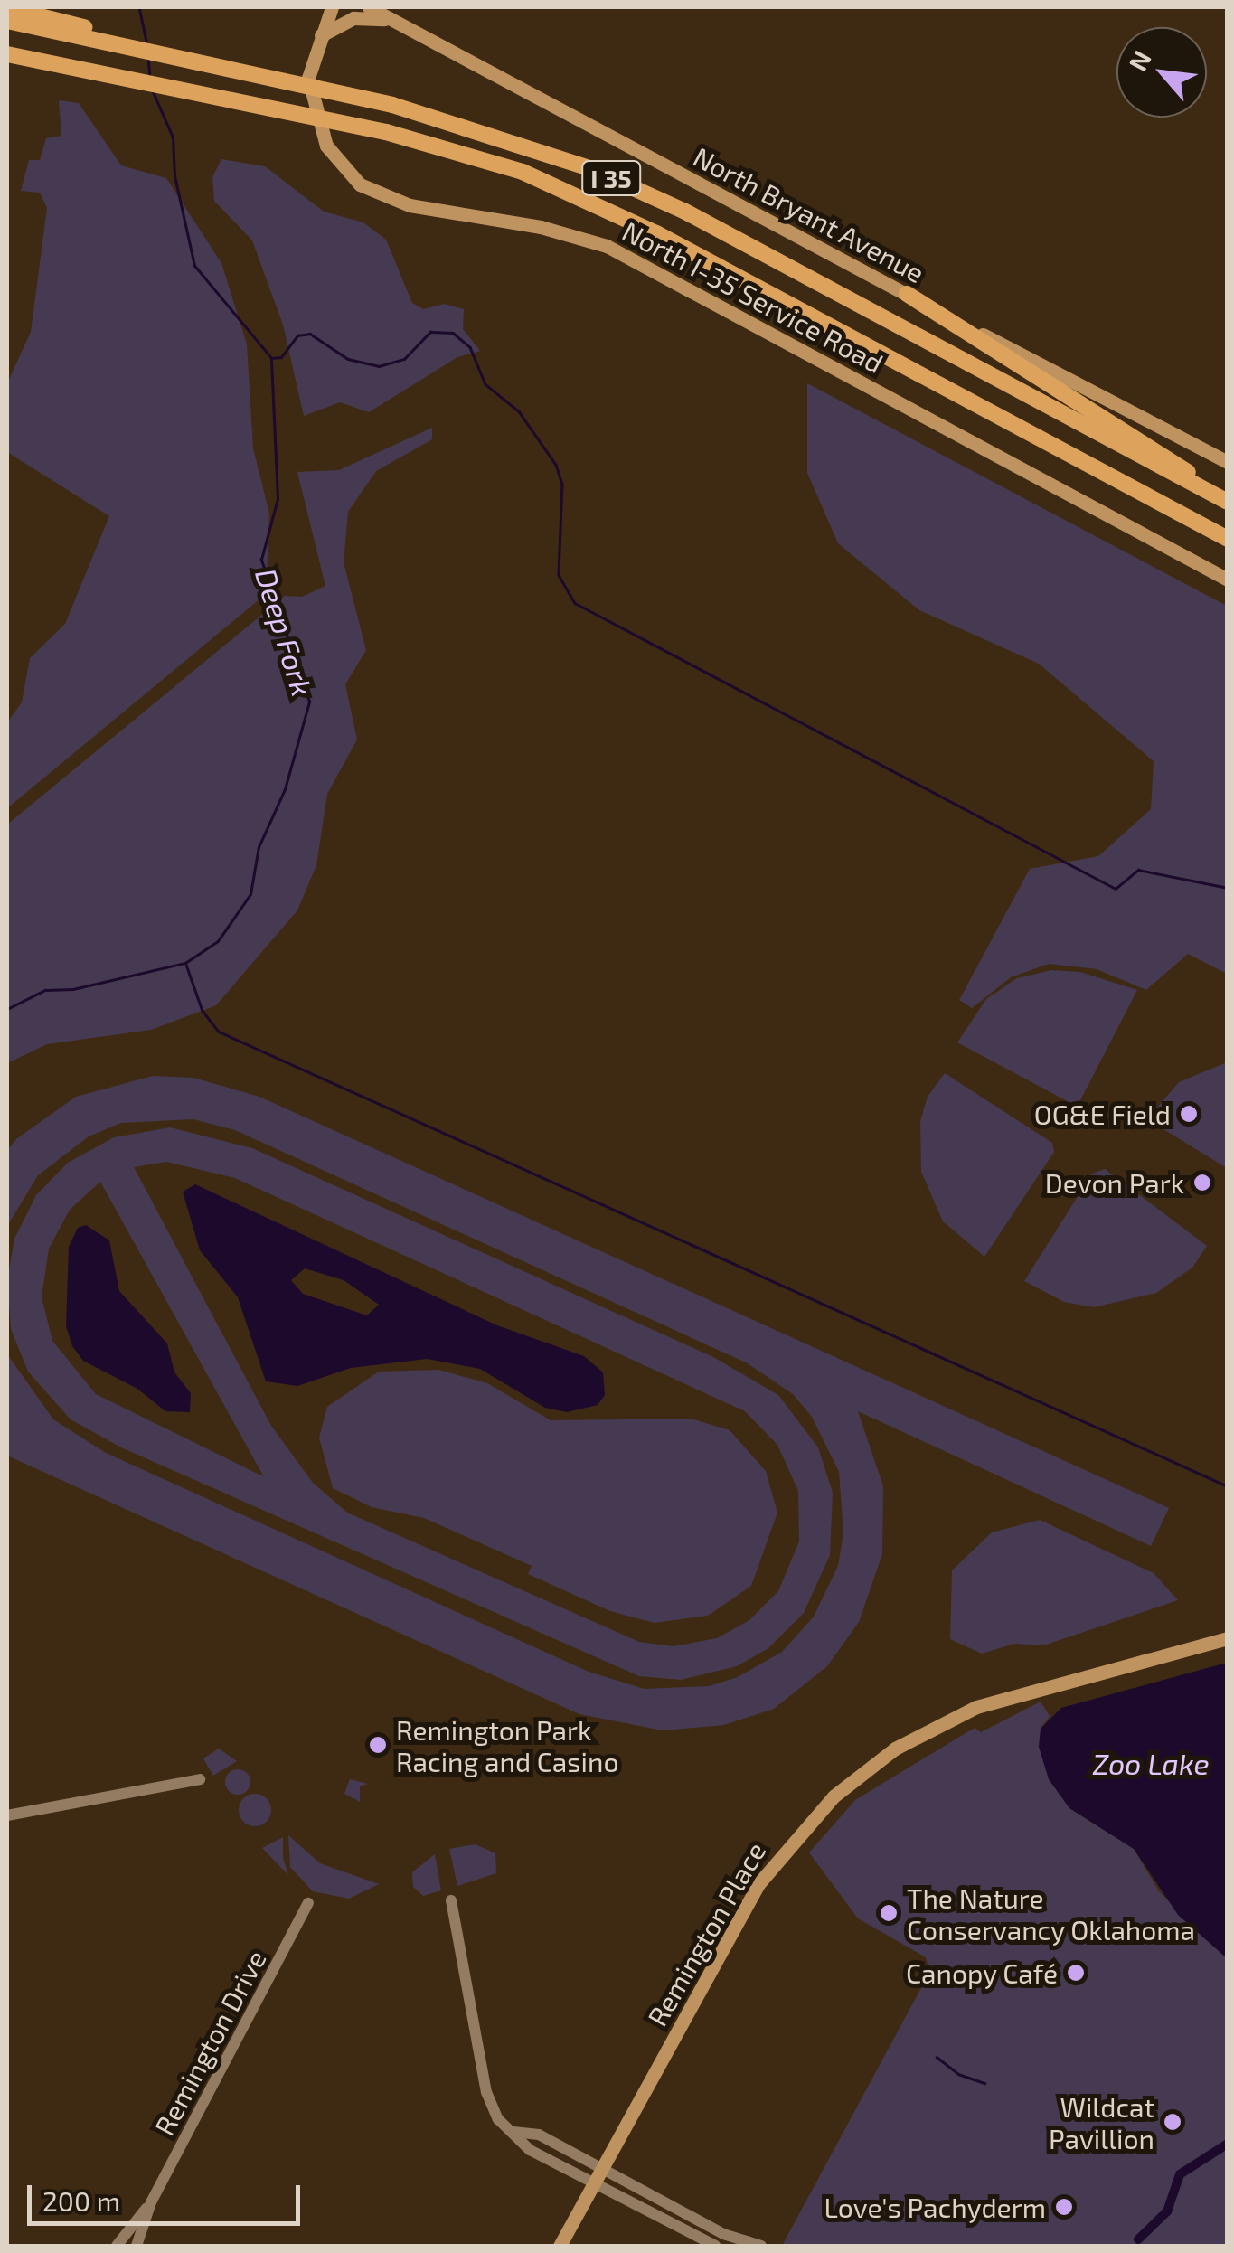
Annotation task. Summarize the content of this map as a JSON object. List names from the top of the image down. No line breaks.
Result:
{"streets":{"highway":["I 35"],"main road":["North Bryant Avenue","North I-35 Service Road","Remington Place"],"street":["Remington Drive"]},"water":["Deep Fork","Zoo Lake"],"places":["OG&E Field","Devon Park","Remington Park Racing and Casino","The Nature Conservancy Oklahoma","Canopy Café","Wildcat Pavillion","Love's Pachyderm"],"scale_bar":"200 m","north":"top left"}
